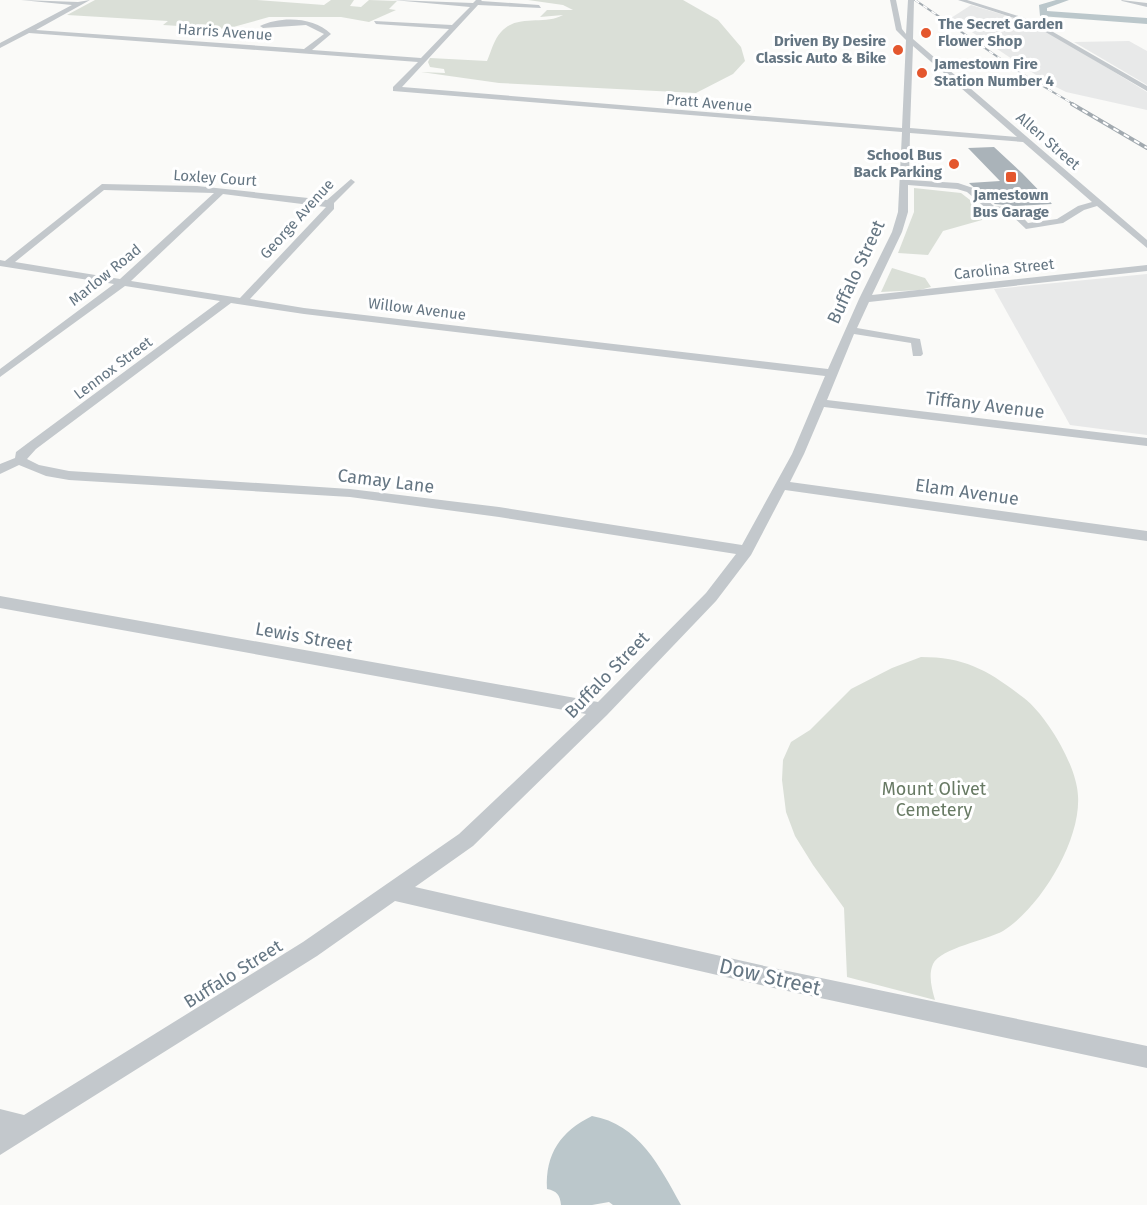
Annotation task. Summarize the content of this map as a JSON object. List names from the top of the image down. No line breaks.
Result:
{"streets":{"street":["Harris Avenue","Pratt Avenue","Allen Street","Loxley Court","George Avenue","Carolina Street","Buffalo Street","Marlow Road","Willow Avenue","Lennox Street","Tiffany Avenue","Camay Lane","Elam Avenue","Lewis Street","Dow Street"]},"crossings":[["Harris Avenue","Pratt Avenue"],["Pratt Avenue","Allen Street"],["Pratt Avenue","Buffalo Street"],["Allen Street","Buffalo Street"],["Loxley Court","George Avenue"],["Loxley Court","Marlow Road"],["Loxley Court","Willow Avenue"],["George Avenue","Willow Avenue"],["Carolina Street","Buffalo Street"],["Buffalo Street","Willow Avenue"],["Buffalo Street","Tiffany Avenue"],["Buffalo Street","Camay Lane"],["Buffalo Street","Elam Avenue"],["Buffalo Street","Lewis Street"],["Buffalo Street","Dow Street"],["Marlow Road","Willow Avenue"],["Willow Avenue","Lennox Street"],["Lennox Street","Camay Lane"]],"parks":["Mount Olivet Cemetery"],"places":{"other":["The Secret Garden Flower Shop","Driven By Desire Classic Auto & Bike","Jamestown Fire Station Number 4","School Bus Back Parking"],"transit":["Jamestown Bus Garage"]}}
